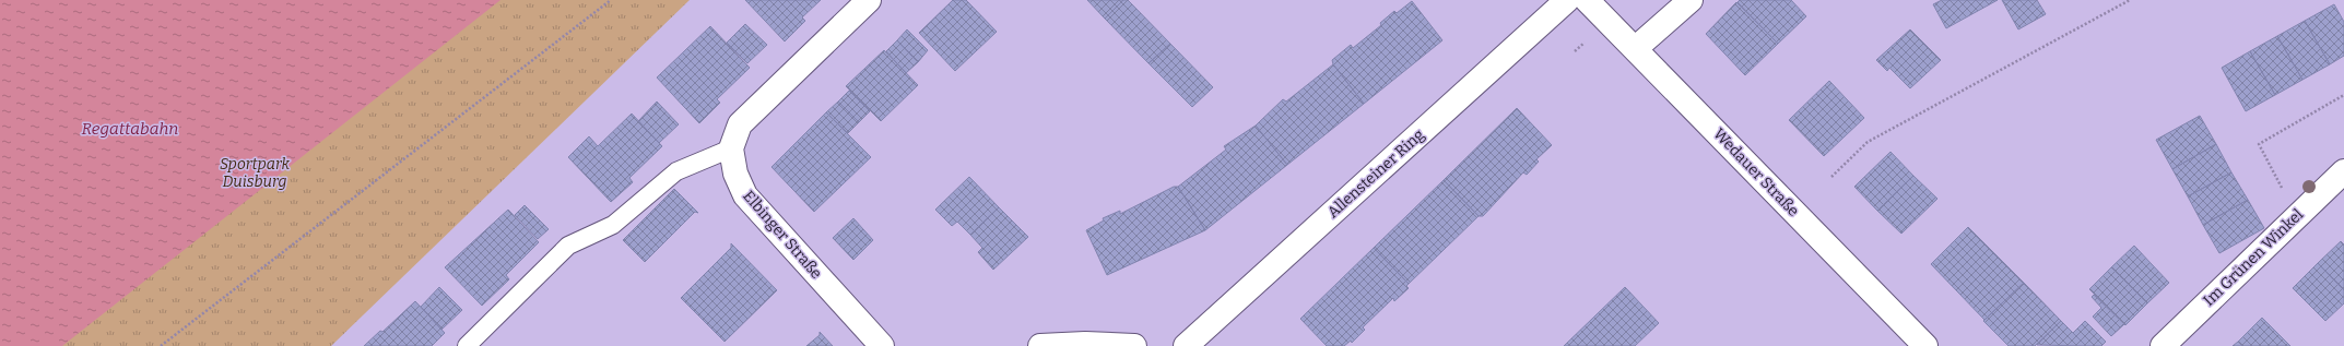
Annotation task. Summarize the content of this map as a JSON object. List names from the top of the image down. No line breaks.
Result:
{"streets":{"street":["Wedauer Straße","Allensteiner Ring","Elbinger Straße","Im Grünen Winkel"]},"water":["Regattabahn"],"parks":["Sportpark Duisburg"]}
